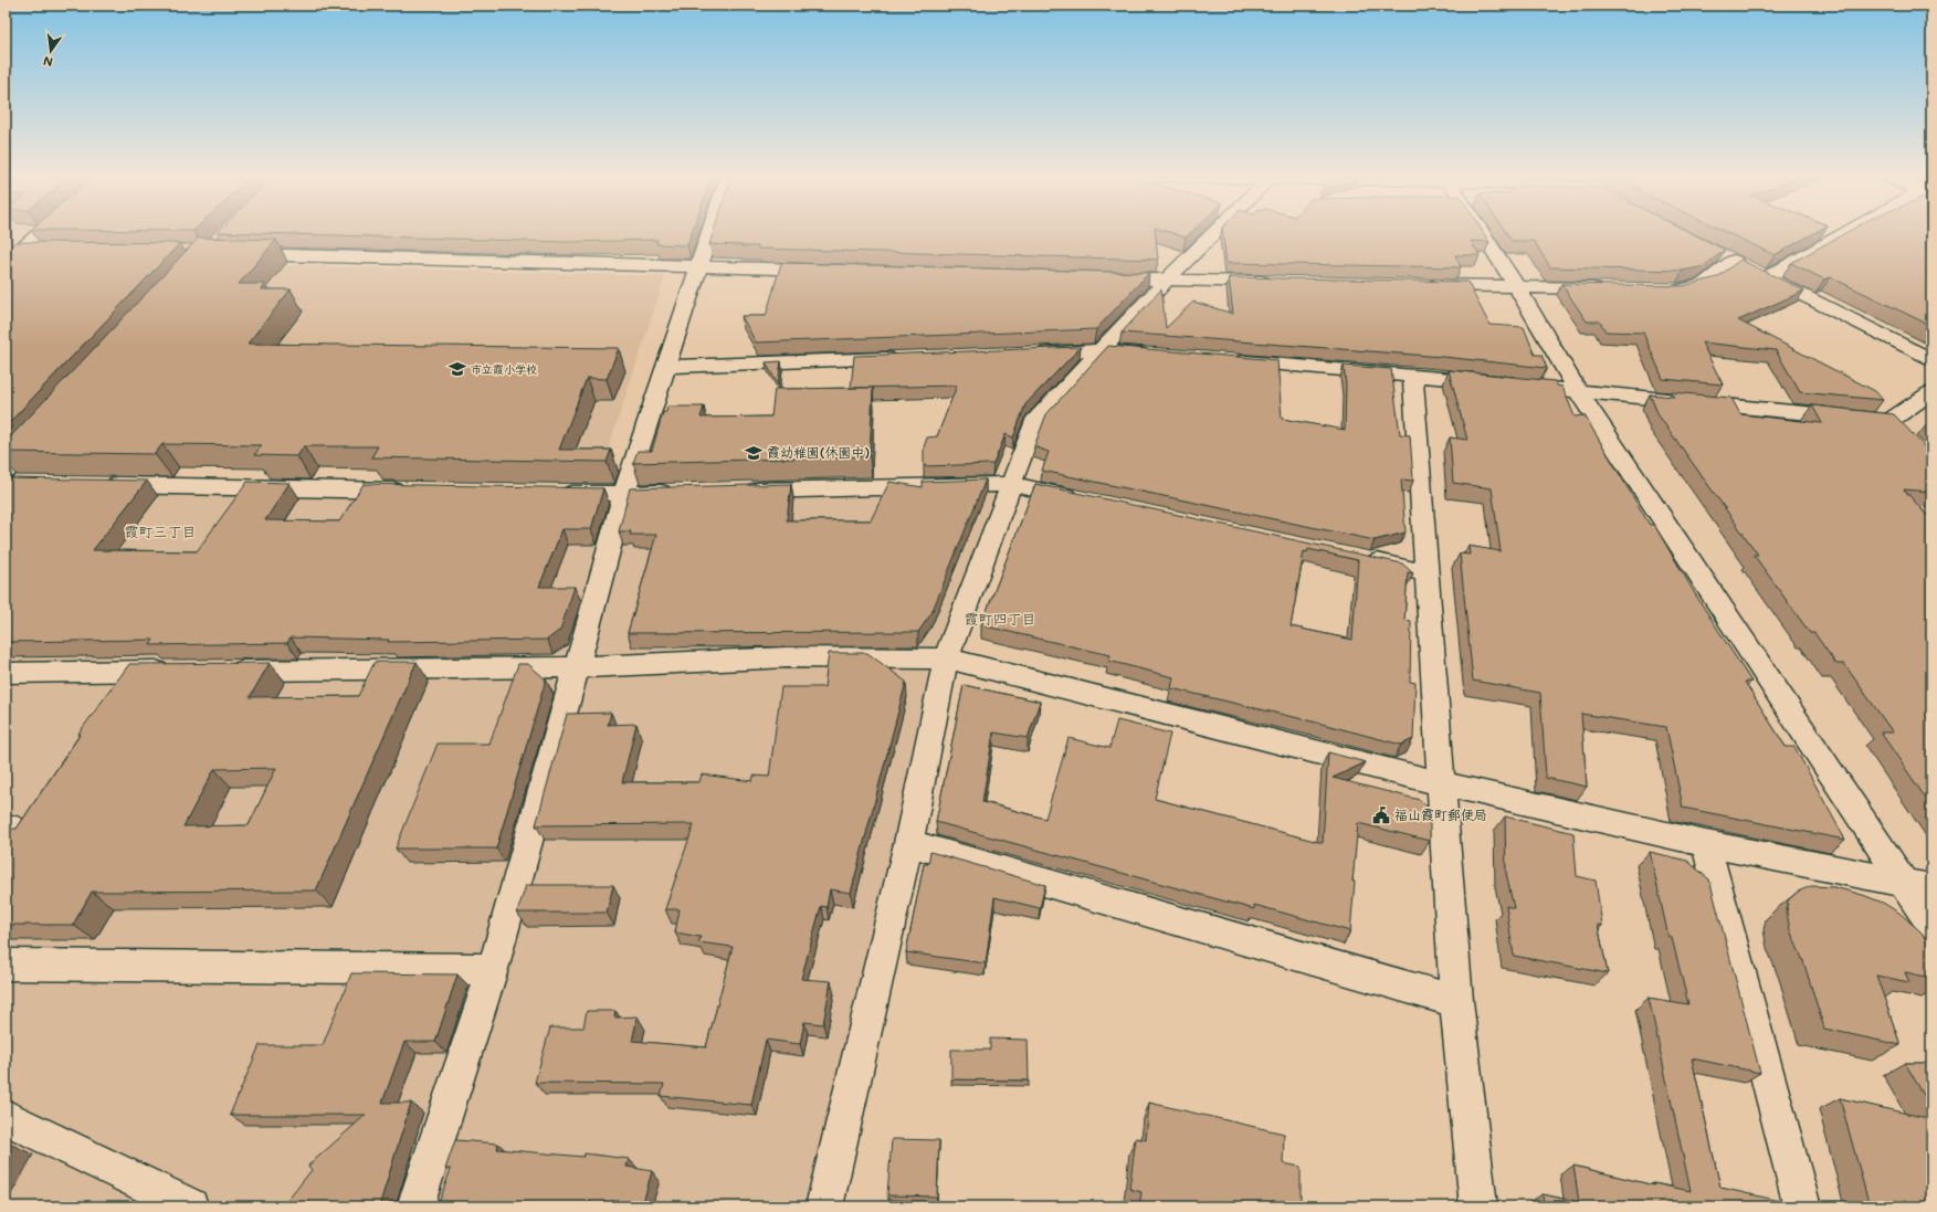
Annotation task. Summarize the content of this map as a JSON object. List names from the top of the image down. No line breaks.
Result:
{"districts":["霞町三丁目","霞町四丁目"],"places":{"school or university":["市立霞小学校","霞幼稚園(休園中)"],"public building":["福山霞町郵便局"]},"north":"bottom"}
